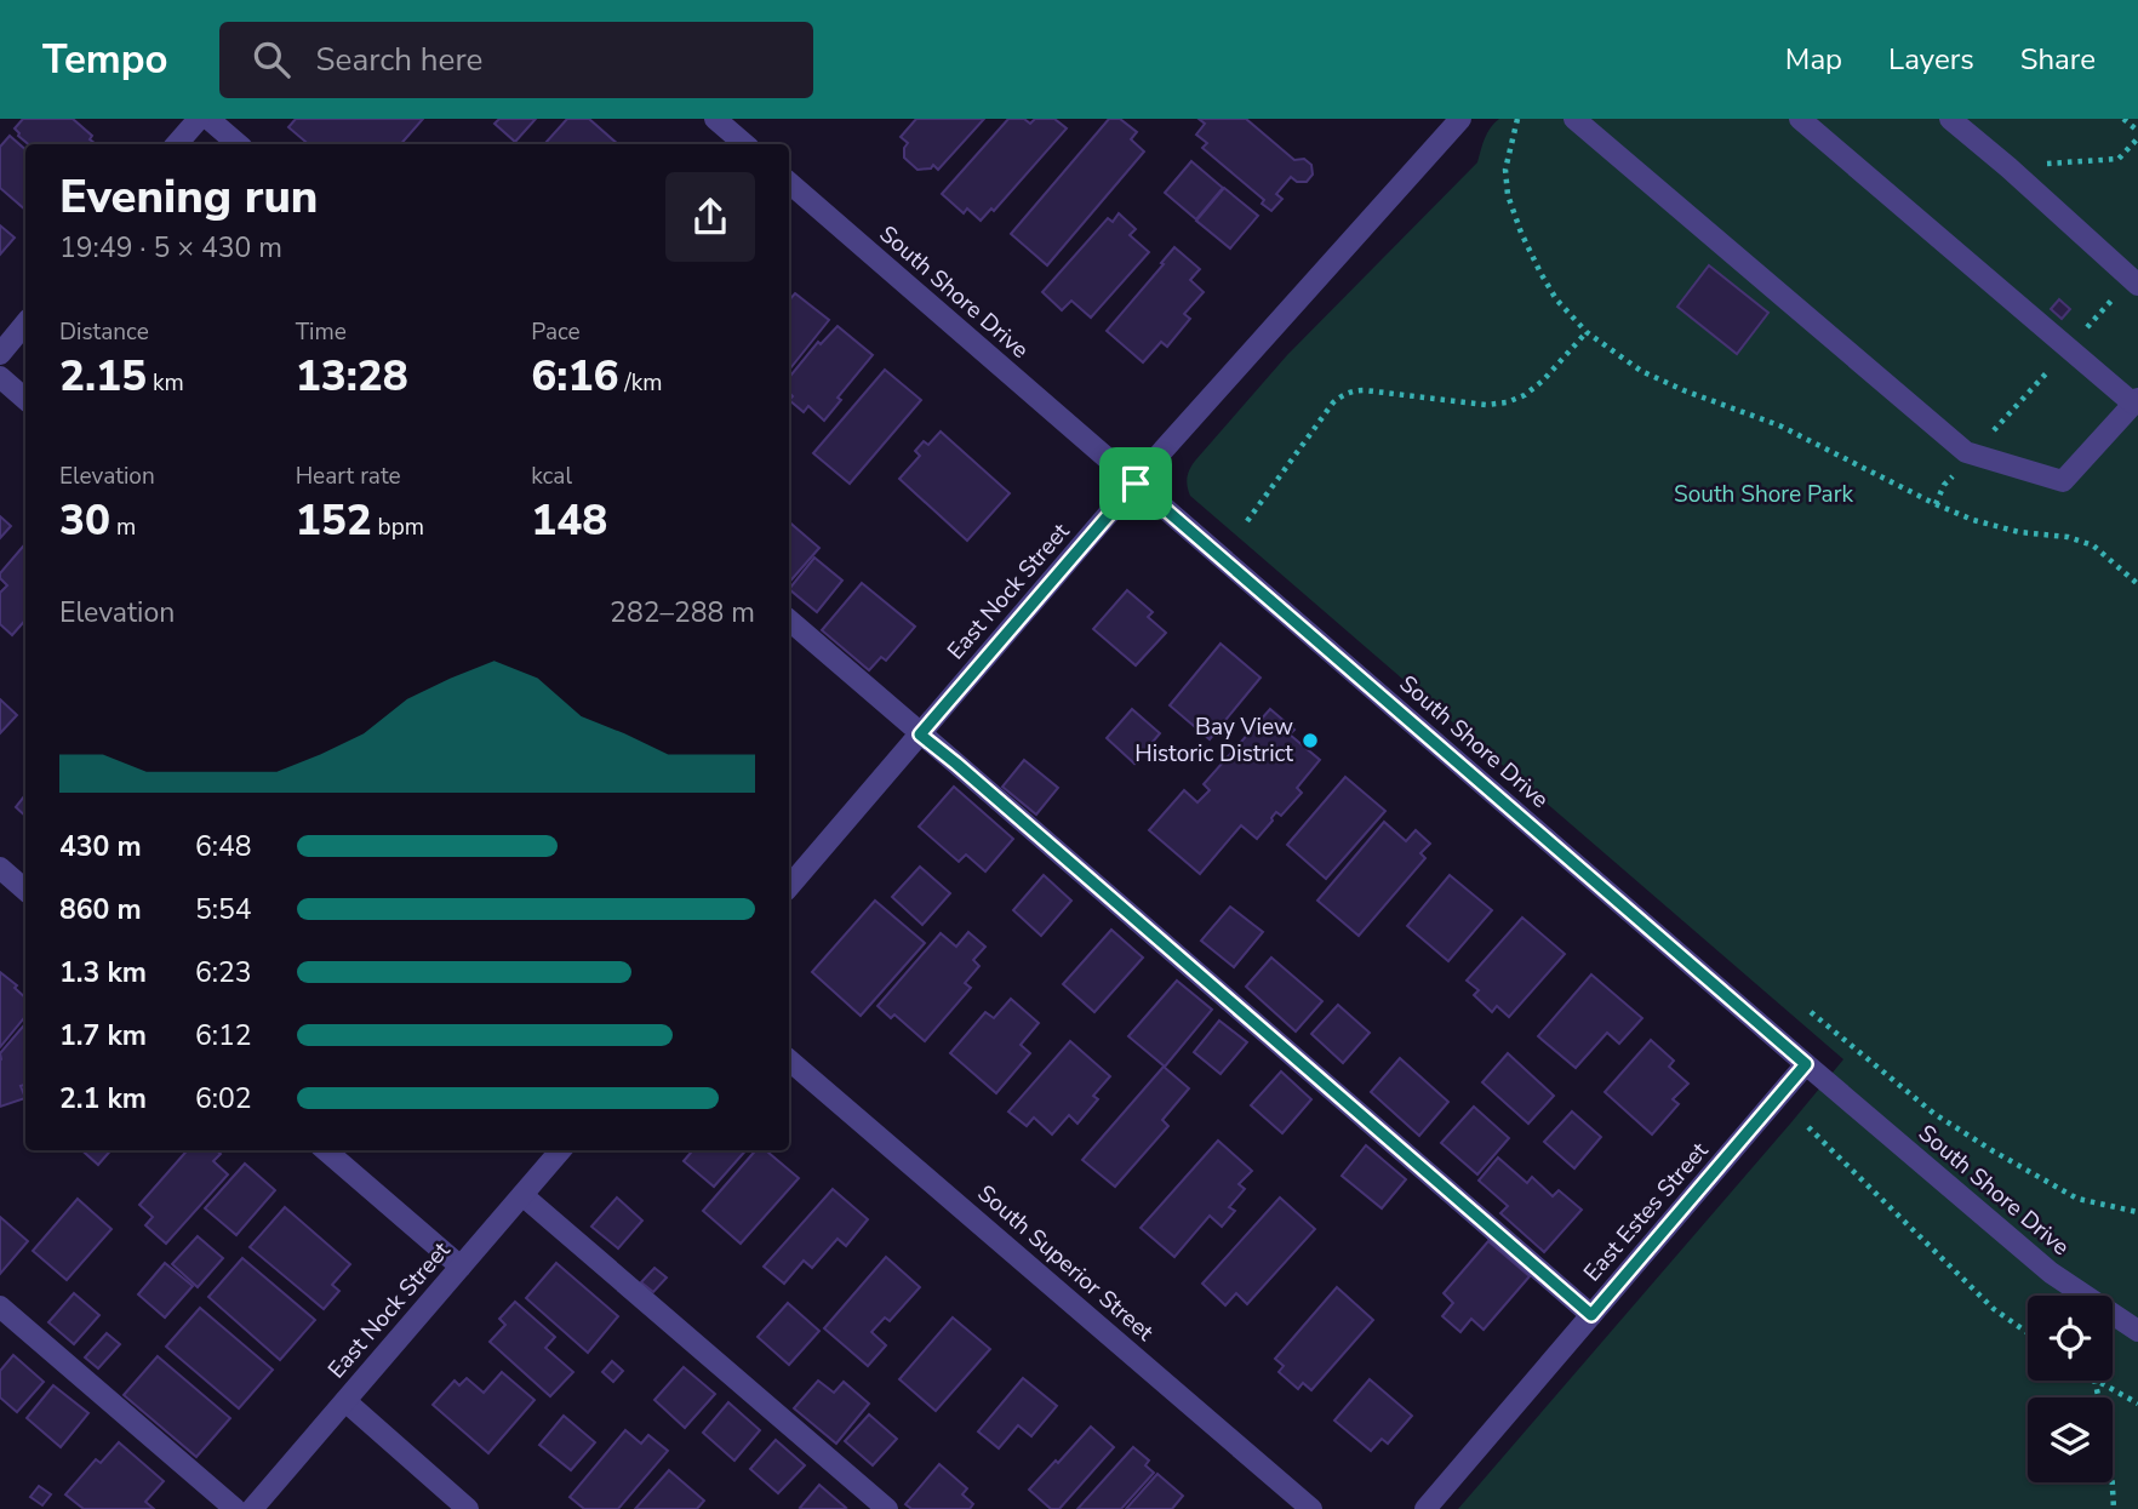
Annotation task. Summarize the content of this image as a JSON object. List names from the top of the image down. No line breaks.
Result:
{"streets":{"street":["South Shore Drive","East Nock Street","East Estes Street","South Superior Street"]},"crossings":[["South Shore Drive","East Nock Street"],["South Shore Drive","East Estes Street"]],"parks":["South Shore Park"],"places":["Bay View Historic District"],"page":{"header":"Tempo","search":"Search here","nav":["Map","Layers","Share"],"heading":["Evening run","19:49 · 5 × 430 m"],"stats":[["Distance","2.15 km"],["Time","13:28"],["Pace","6:16 /km"],["Elevation","30 m"],["Heart rate","152 bpm"],["kcal","148"]],"chart":["Elevation","282–288 m"],"list":[{"name":"430 m","note":"6:48"},{"name":"860 m","note":"5:54"},{"name":"1.3 km","note":"6:23"},{"name":"1.7 km","note":"6:12"},{"name":"2.1 km","note":"6:02"}]}}
